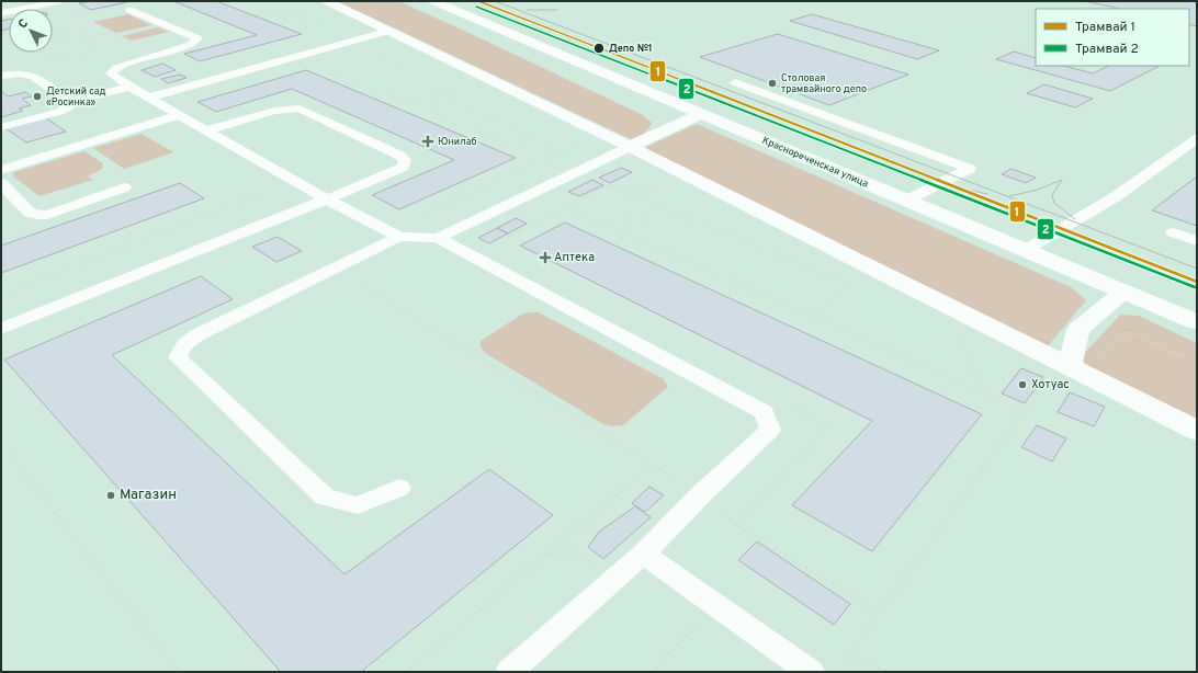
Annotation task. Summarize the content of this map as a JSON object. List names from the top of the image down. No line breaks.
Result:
{"streets":{"street":["Краснореченская улица"]},"places":{"other":["Депо №1","Столовая трамвайного депо","Детский сад «Росинка»","Хотуас","Магазин"],"health":["Юнилаб","Аптека"]},"lines":["tram line 1","tram line 2"],"legend":["Трамвай 1","Трамвай 2"],"north":"top left"}
